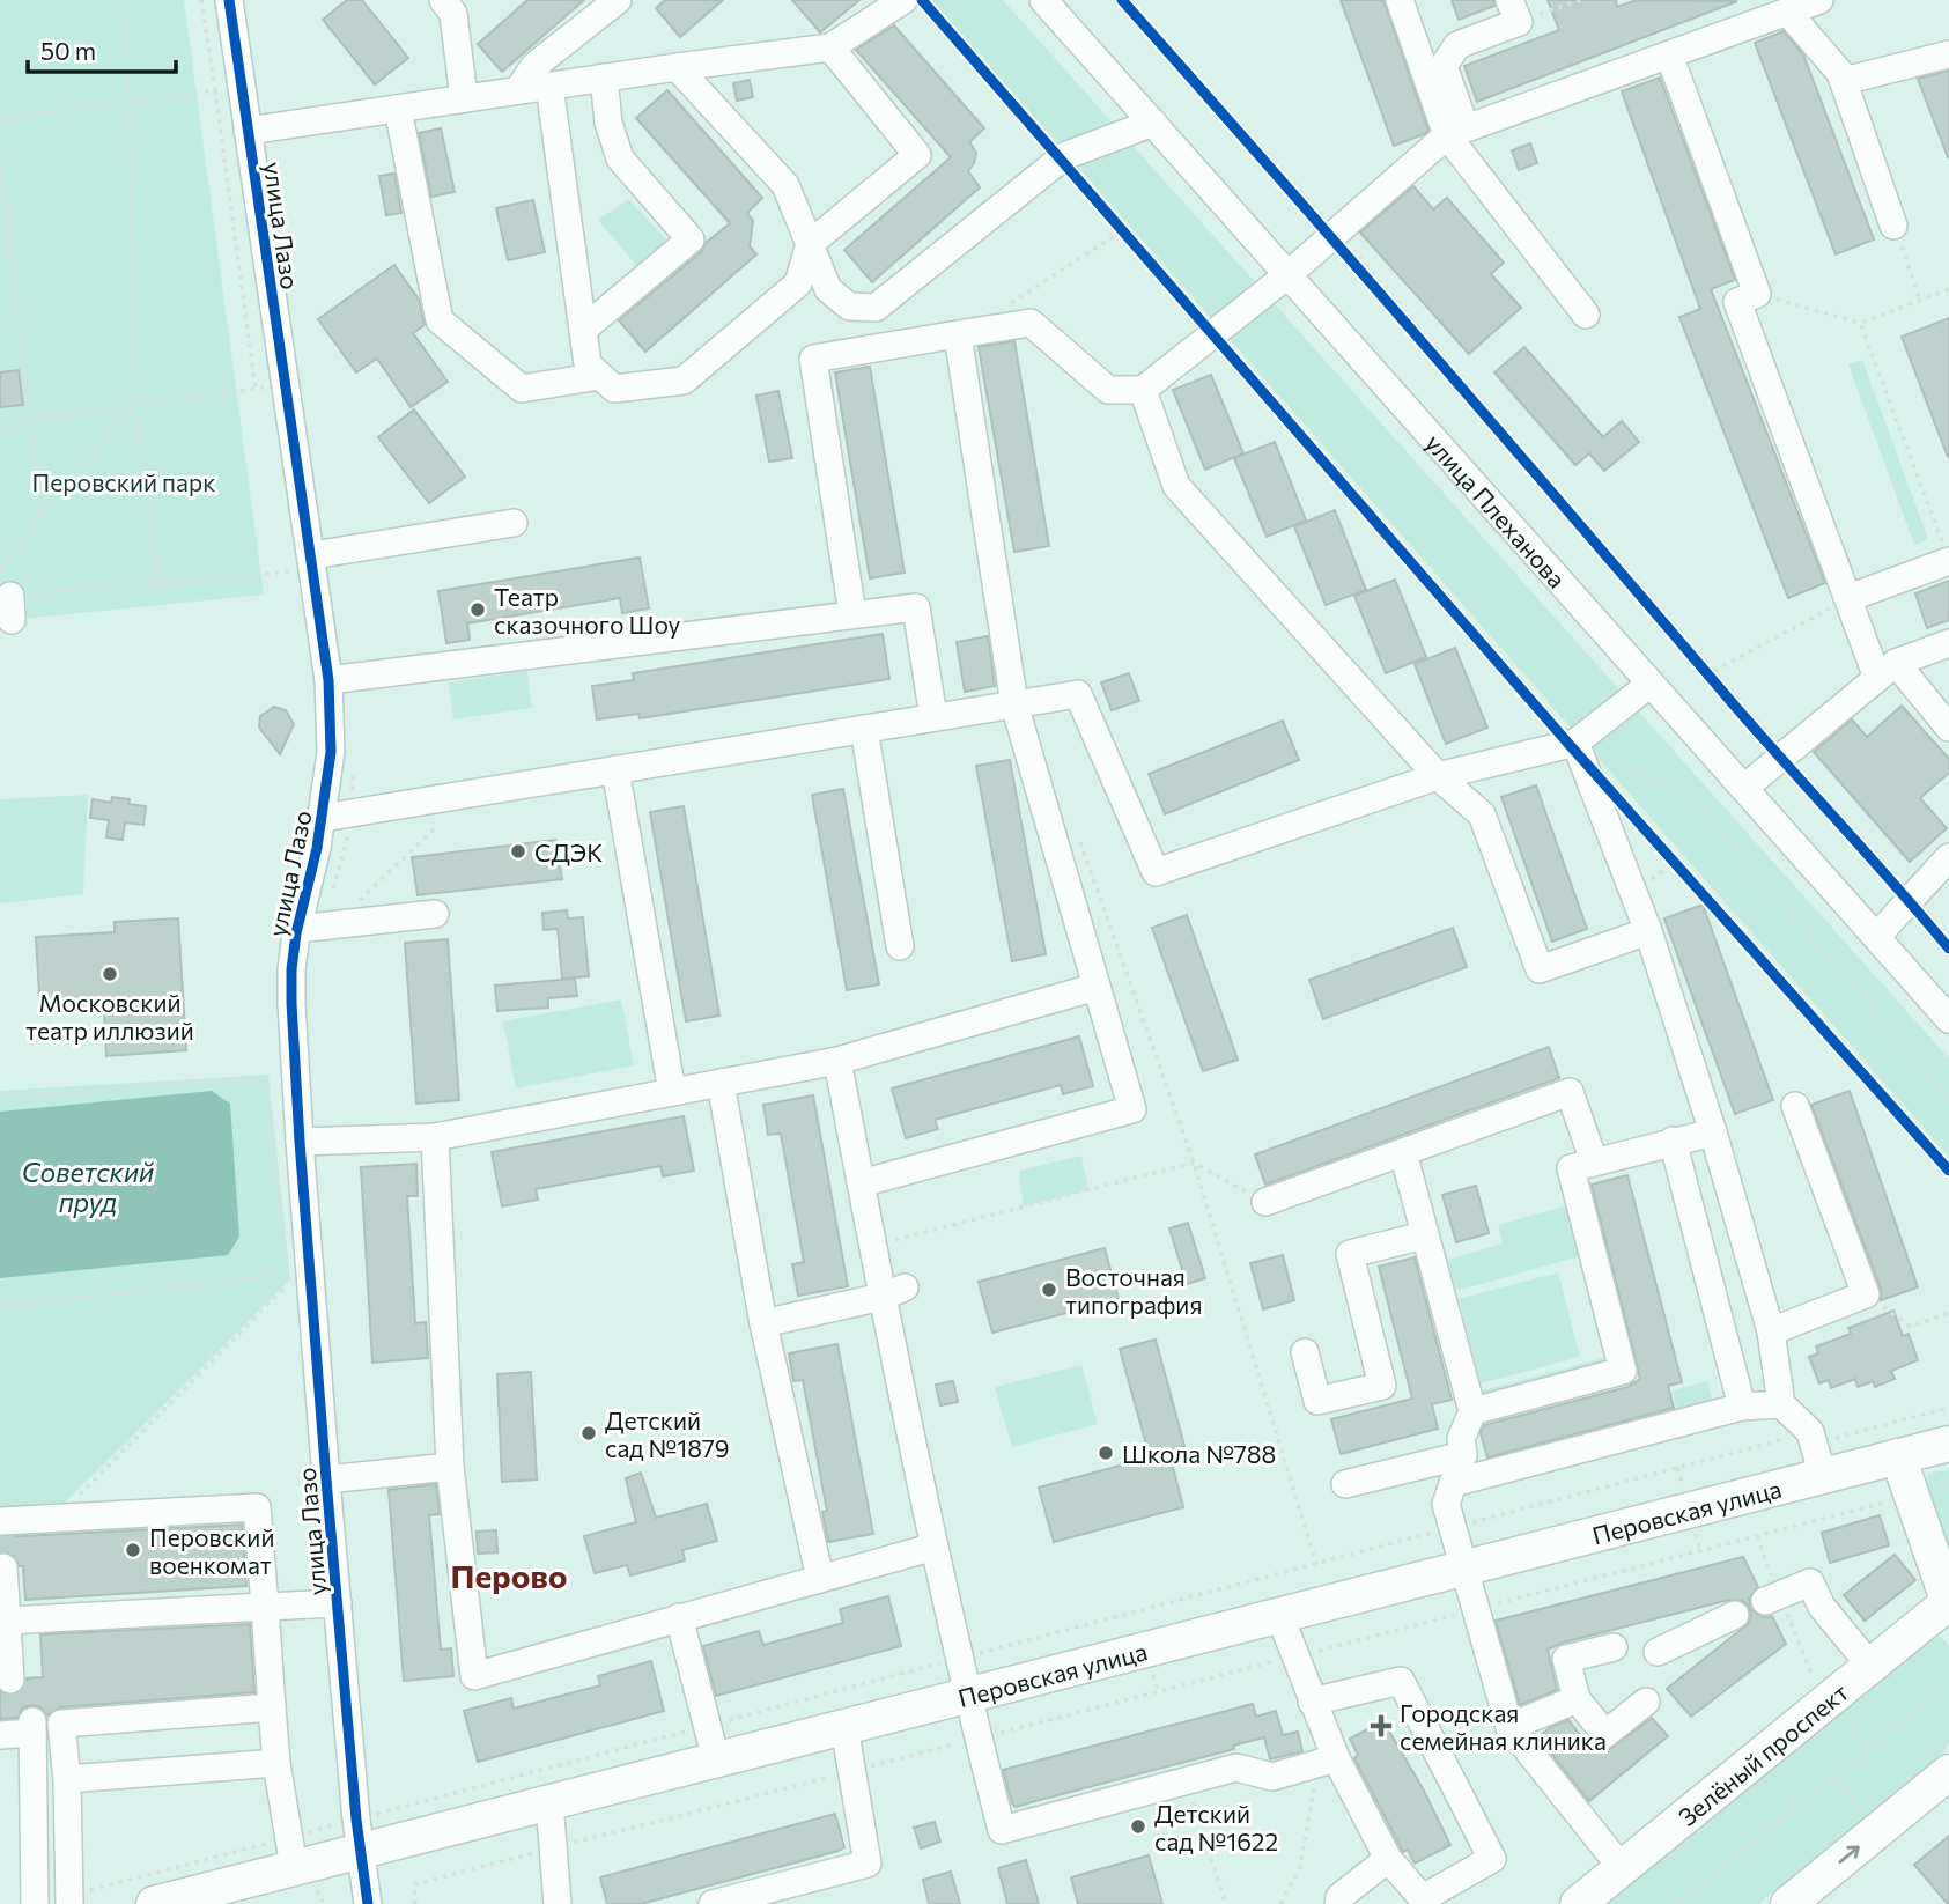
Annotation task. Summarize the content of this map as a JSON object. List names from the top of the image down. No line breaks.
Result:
{"streets":{"main road":["Перовская улица","Зелёный проспект"],"street":["улица Лазо","улица Плеханова"]},"crossings":[["улица Лазо","Перовская улица"]],"districts":["Перово"],"water":["Советский пруд"],"parks":["Перовский парк"],"places":{"other":["Театр сказочного Шоу","СДЭК","Московский театр иллюзий","Восточная типография","Детский сад №1879","Школа №788","Перовский военкомат","Детский сад №1622"],"health":["Городская семейная клиника"]},"scale_bar":"50 m"}
